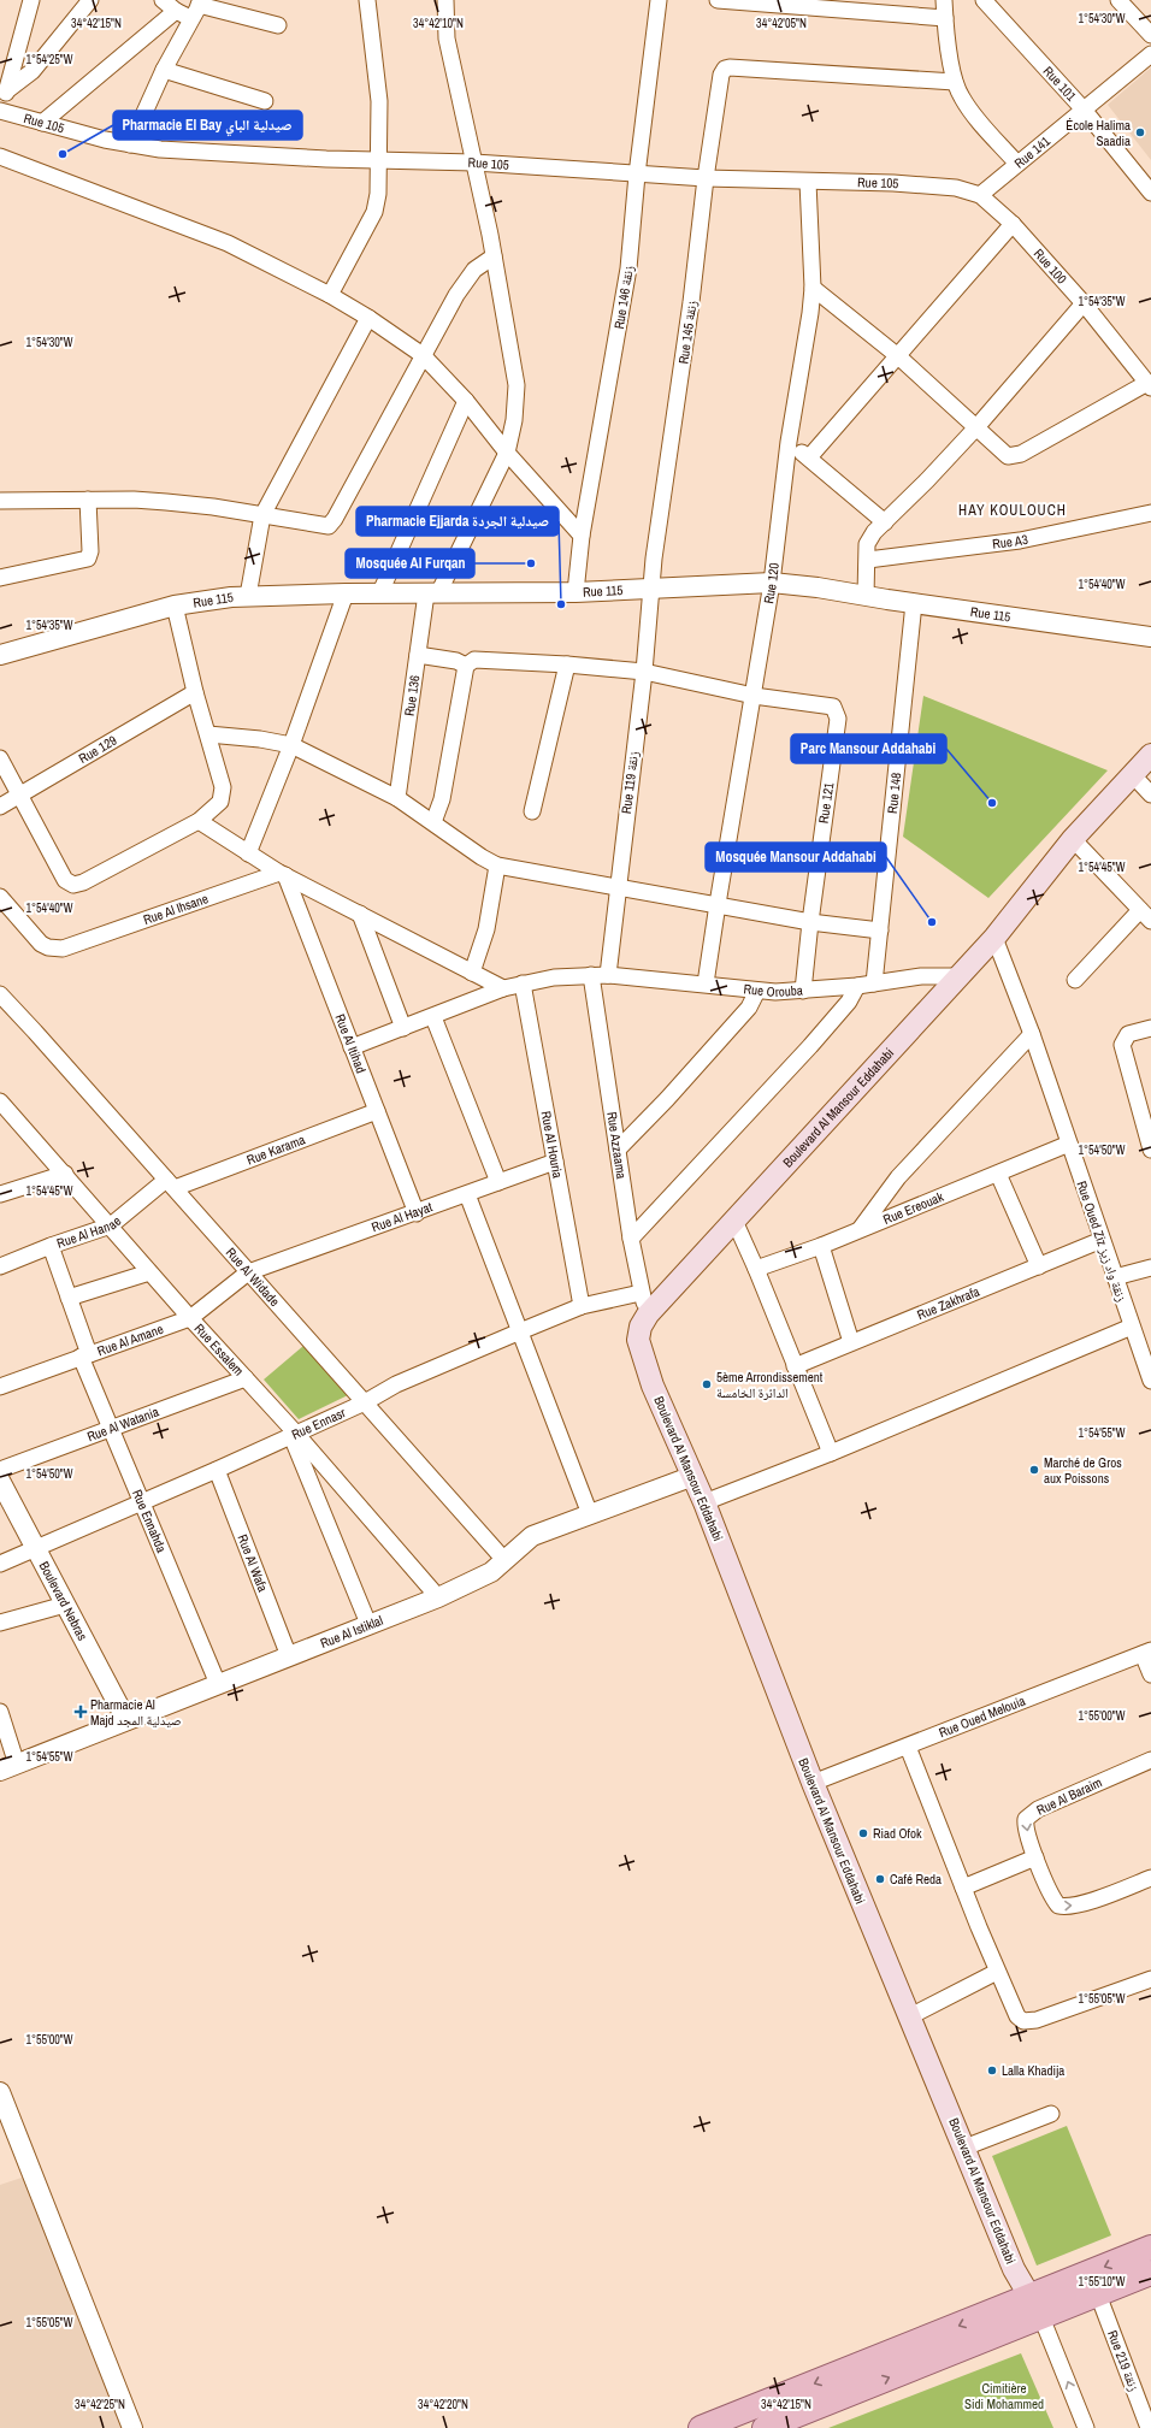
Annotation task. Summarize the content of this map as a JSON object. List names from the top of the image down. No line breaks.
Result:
{"streets":{"main road":["Boulevard Al Mansour Eddahabi"],"street":["Rue 101","Rue 105","Rue 141","Rue 100","Rue 146 زنقة","Rue 145 زنقة","Rue A3","Rue 120","Rue 115","Rue 136","Rue 129","Rue 119 زنقة","Rue 148","Rue 121","Rue Al Ihsane","Rue Orouba","Rue Al Itihad","Rue Al Houria","Rue Azzaama","Rue Karama","Rue Ereouak","Rue Al Hayat","Rue Al Hanae","Rue Oued Ziz زنقة واد زيز","Rue Al Widade","Rue Zakhrafa","Rue Al Amane","Rue Essalem","Rue Ennasr","Rue Al Watania","Rue Ennahda","Rue Al Wafa","Boulevard Nebras","Rue Al Istiklal","Rue Oued Melouia","Rue Al Baraim","Rue 219 زنقة"]},"crossings":[["Rue 101","Rue 141"],["Rue 105","Rue 141"],["Rue 105","Rue 100"],["Rue 105","Rue 146 زنقة"],["Rue 105","Rue 145 زنقة"],["Rue 105","Rue 120"],["Rue 105","Rue 136"],["Rue 141","Rue 100"],["Rue 146 زنقة","Rue 115"],["Rue 145 زنقة","Rue 115"],["Rue 145 زنقة","Rue 119 زنقة"],["Rue 120","Rue 115"],["Rue 120","Rue 121"],["Rue 120","Rue Orouba"],["Rue 115","Rue 136"],["Rue 115","Rue 119 زنقة"],["Rue 115","Rue 148"],["Rue 119 زنقة","Rue Orouba"],["Rue 119 زنقة","Rue Azzaama"],["Rue 148","Rue Orouba"],["Rue 121","Rue Orouba"],["Rue Al Ihsane","Rue Al Itihad"],["Rue Orouba","Rue Al Itihad"],["Rue Orouba","Boulevard Al Mansour Eddahabi"],["Rue Orouba","Rue Al Houria"],["Rue Orouba","Rue Azzaama"],["Rue Al Itihad","Rue Karama"],["Rue Al Itihad","Rue Al Hayat"],["Boulevard Al Mansour Eddahabi","Rue Azzaama"],["Boulevard Al Mansour Eddahabi","Rue Oued Ziz زنقة واد زيز"],["Boulevard Al Mansour Eddahabi","Rue Al Istiklal"],["Boulevard Al Mansour Eddahabi","Rue Oued Melouia"],["Rue Al Houria","Rue Al Hayat"],["Rue Al Houria","Rue Ennasr"],["Rue Azzaama","Rue Ennasr"],["Rue Karama","Rue Al Hanae"],["Rue Karama","Rue Al Widade"],["Rue Ereouak","Rue Oued Ziz زنقة واد زيز"],["Rue Al Hayat","Rue Al Widade"],["Rue Al Hayat","Rue Al Amane"],["Rue Al Hanae","Rue Al Widade"],["Rue Al Hanae","Rue Essalem"],["Rue Al Hanae","Rue Ennahda"],["Rue Oued Ziz زنقة واد زيز","Rue Zakhrafa"],["Rue Al Widade","Rue Al Amane"],["Rue Al Widade","Rue Ennasr"],["Rue Al Widade","Rue Al Istiklal"],["Rue Al Amane","Rue Essalem"],["Rue Al Amane","Rue Ennahda"],["Rue Essalem","Rue Ennasr"],["Rue Essalem","Rue Al Watania"],["Rue Essalem","Rue Al Istiklal"],["Rue Ennasr","Rue Ennahda"],["Rue Ennasr","Rue Al Wafa"],["Rue Ennasr","Boulevard Nebras"],["Rue Al Watania","Rue Ennahda"],["Rue Ennahda","Rue Al Istiklal"],["Rue Al Wafa","Rue Al Istiklal"],["Boulevard Nebras","Rue Al Istiklal"]],"districts":["HAY KOULOUCH"],"parks":["Cimitière Sidi Mohammed"],"places":{"other":["École Halima Saadia","Pharmacie El Bay صيدلية الباي","Mosquée Al Furqan","Pharmacie Ejjarda صيدلية الجردة","Parc Mansour Addahabi","Mosquée Mansour Addahabi","5ème Arrondissement الدائرة الخامسة","Marché de Gros aux Poissons","Riad Ofok","Café Reda","Lalla Khadija"],"health":["Pharmacie Al Majd صيدلية المجد"]},"coordinates":["1°54'30\"W","34°42'15\"N","34°42'10\"N","34°42'05\"N","1°54'25\"W","1°54'35\"W","1°54'40\"W","1°54'45\"W","1°54'50\"W","1°54'55\"W","1°55'00\"W","1°55'05\"W","1°55'10\"W","34°42'25\"N","34°42'20\"N"]}
